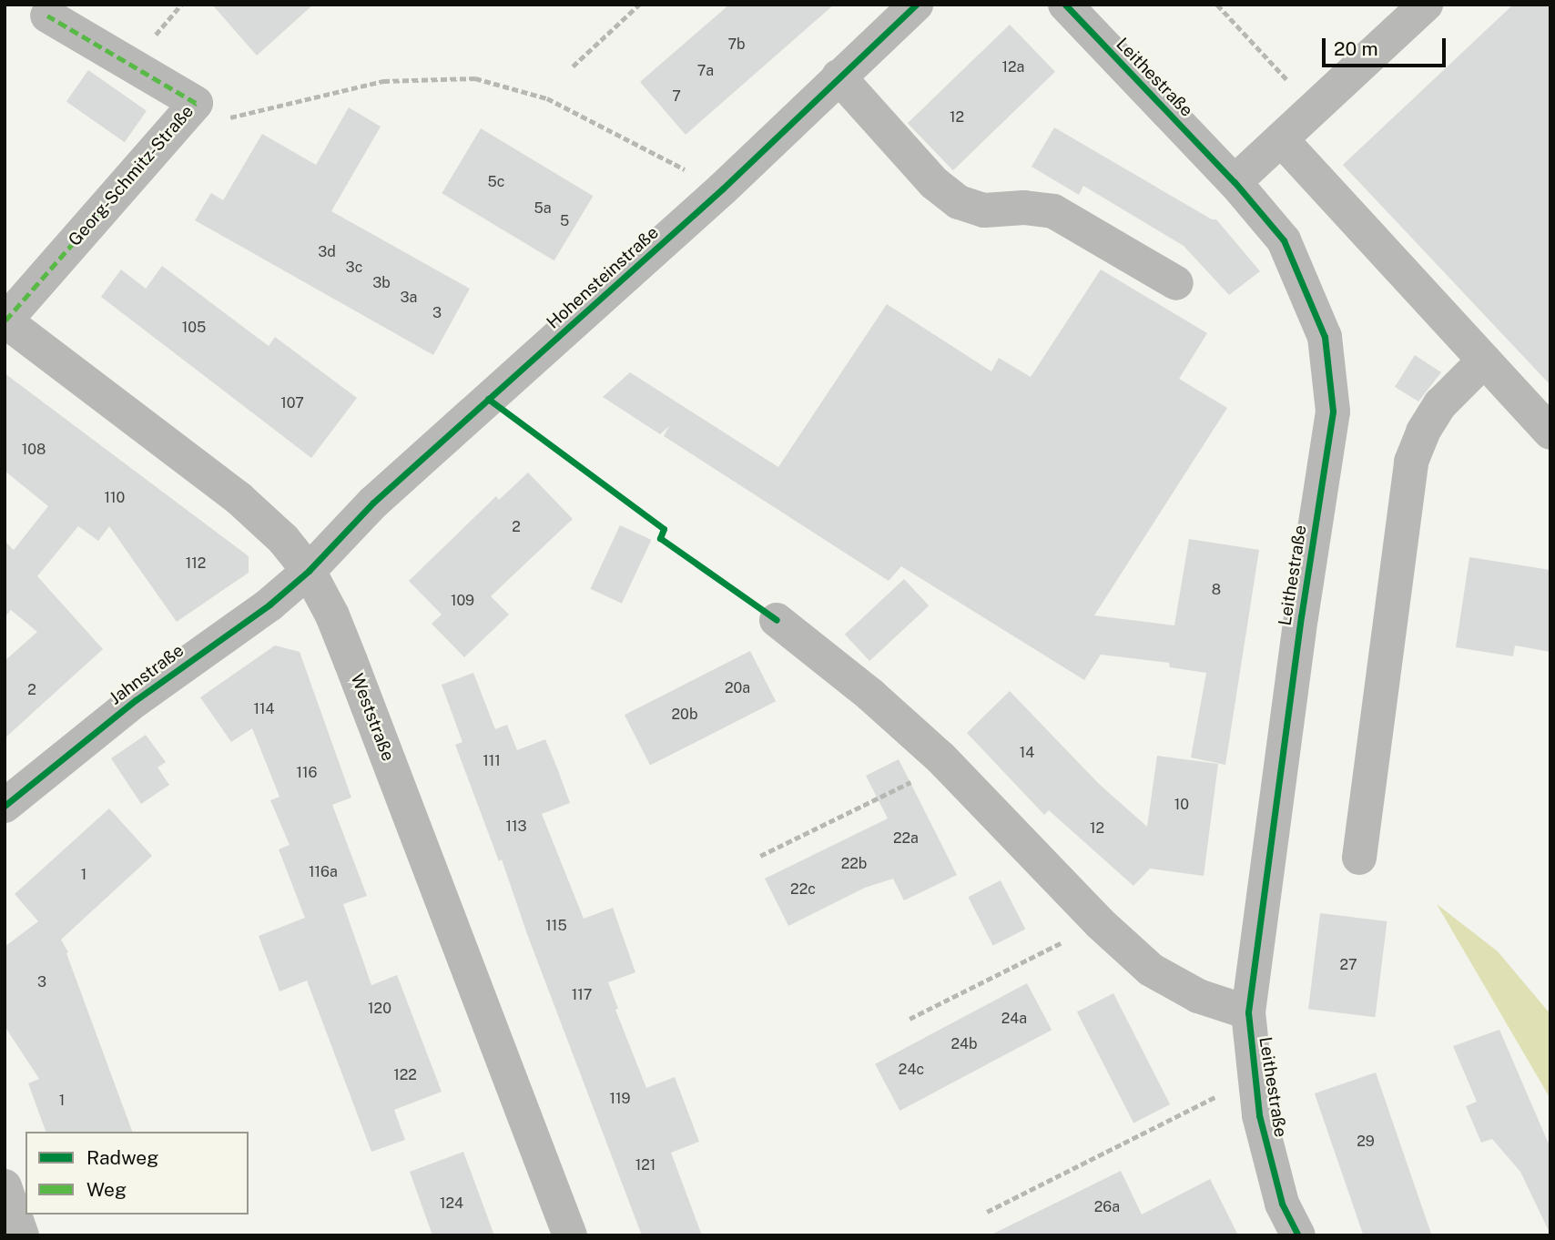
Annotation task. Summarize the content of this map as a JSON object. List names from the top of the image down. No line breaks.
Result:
{"streets":{"street":["Leithestraße","Georg-Schmitz-Straße","Hohensteinstraße","Jahnstraße","Weststraße"]},"crossings":[["Georg-Schmitz-Straße","Weststraße"],["Hohensteinstraße","Jahnstraße"],["Hohensteinstraße","Weststraße"],["Jahnstraße","Weststraße"]],"house_numbers":["7b","12a","7a","7","12","5c","5a","5","3d","3c","3b","3a","3","105","107","108","110","2","112","8","109","20a","2","114","20b","14","111","116","10","113","12","22a","22b","116a","1","22c","115","27","3","117","120","24a","24b","24c","122","119","1","29","121","124","26a"],"legend":["Radweg","Weg"],"scale_bar":"20 m"}
